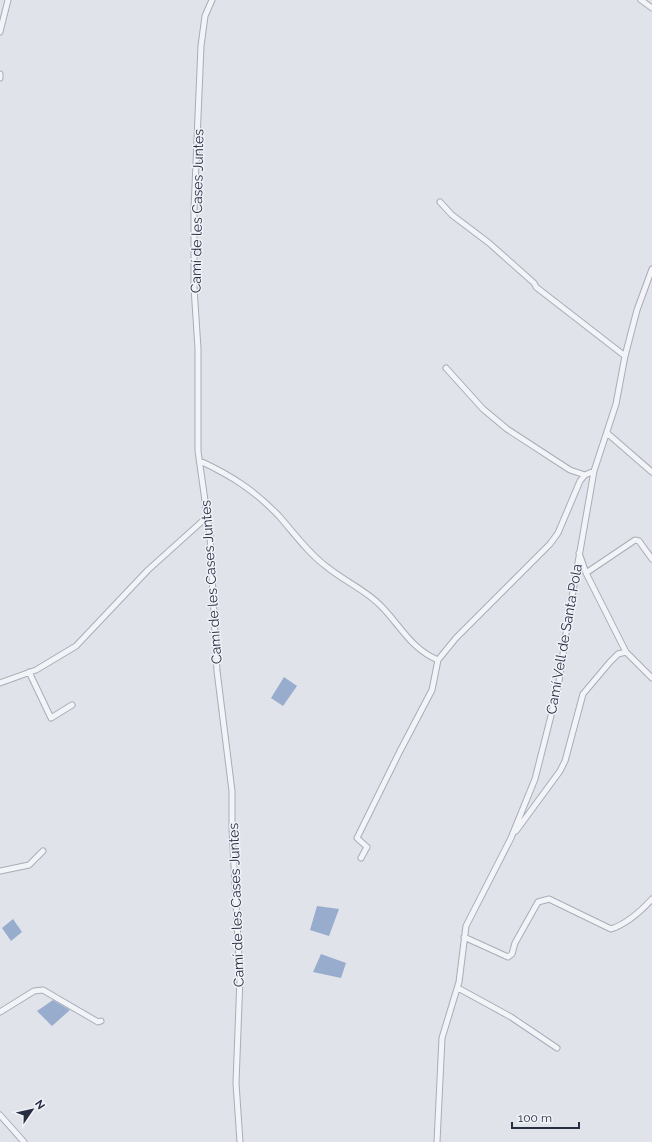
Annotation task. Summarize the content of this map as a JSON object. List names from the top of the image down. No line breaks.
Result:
{"streets":{"street":["Camí de les Cases Juntes","Camí Vell de Santa Pola"]},"scale_bar":"100 m","north":"top right"}
